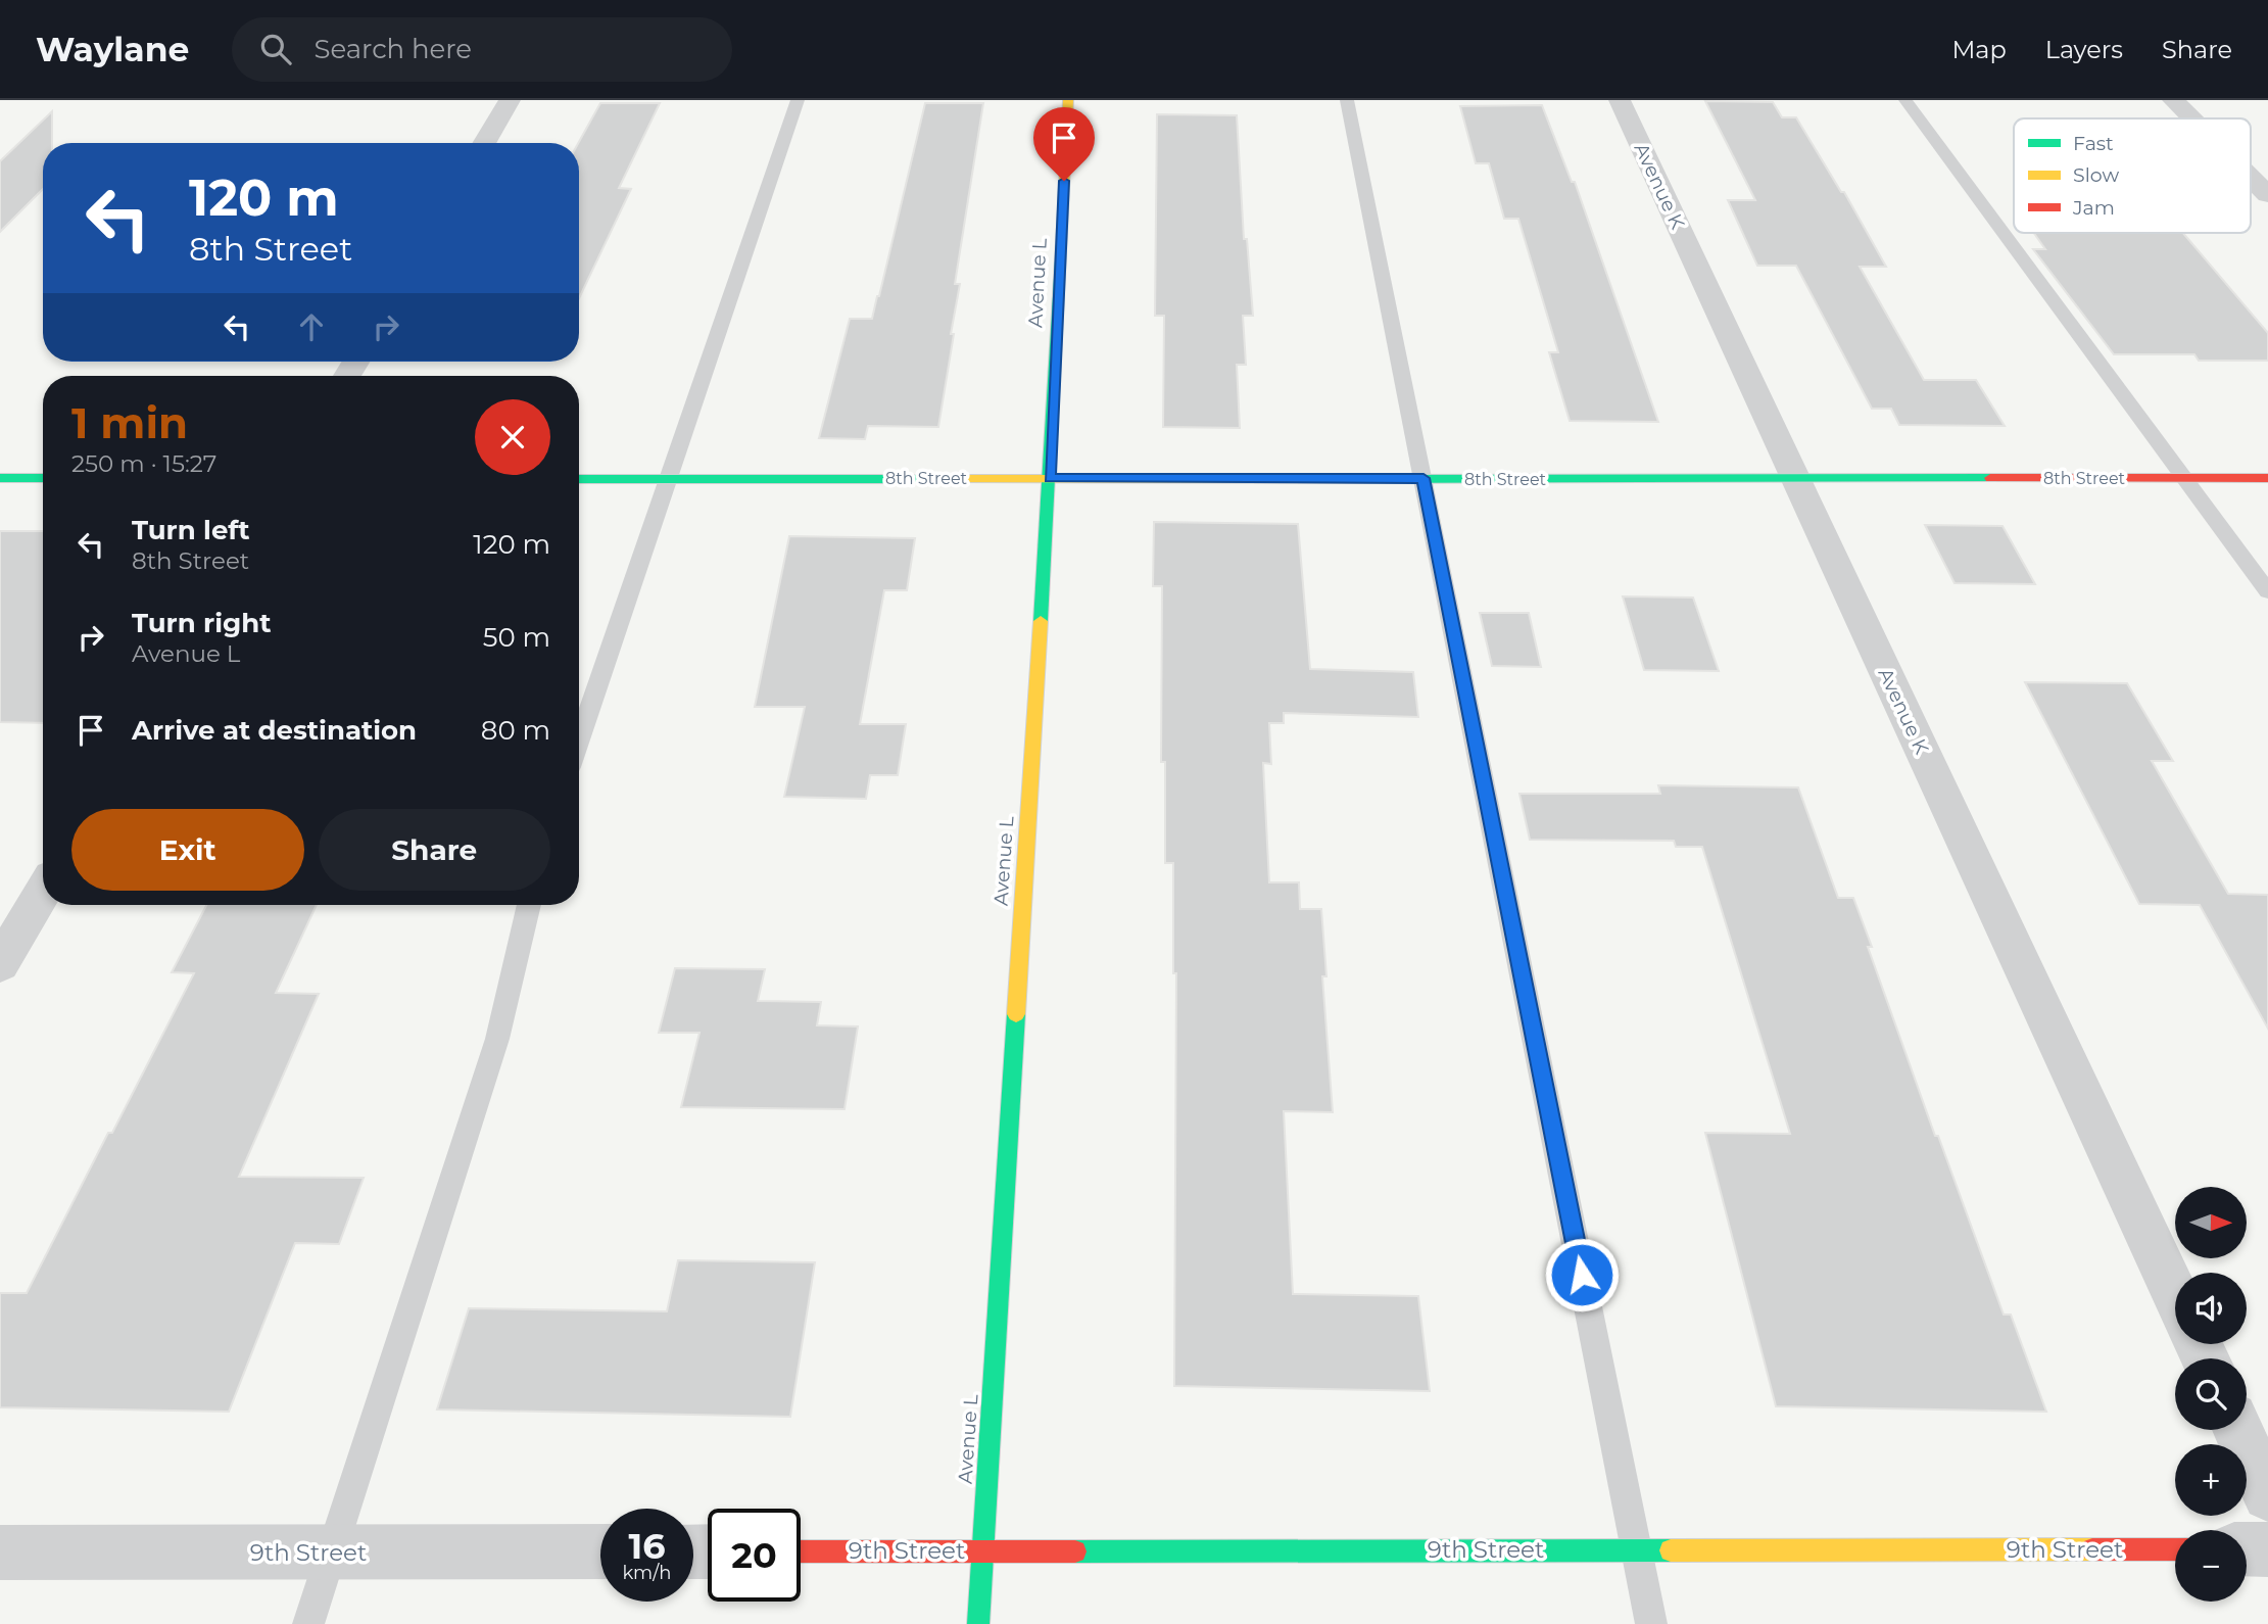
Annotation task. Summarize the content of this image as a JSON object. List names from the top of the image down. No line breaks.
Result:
{"streets":{"street":["Avenue K","Avenue L","8th Street","9th Street"]},"crossings":[["Avenue K","8th Street"],["Avenue L","8th Street"],["Avenue L","9th Street"]],"legend":["Fast","Slow","Jam"],"north":"right","page":{"header":"Waylane","search":"Search here","nav":["Map","Layers","Share"],"turn":["120 m","8th Street"],"heading":["1 min","250 m · 15:27"],"list":[{"name":"Turn left","note":"8th Street","value":"120 m"},{"name":"Turn right","note":"Avenue L","value":"50 m"},{"name":"Arrive at destination","value":"80 m"}],"buttons":["Exit","Share"],"map_buttons":["+","−"],"speed":"16 km/h","limit":"20"}}
